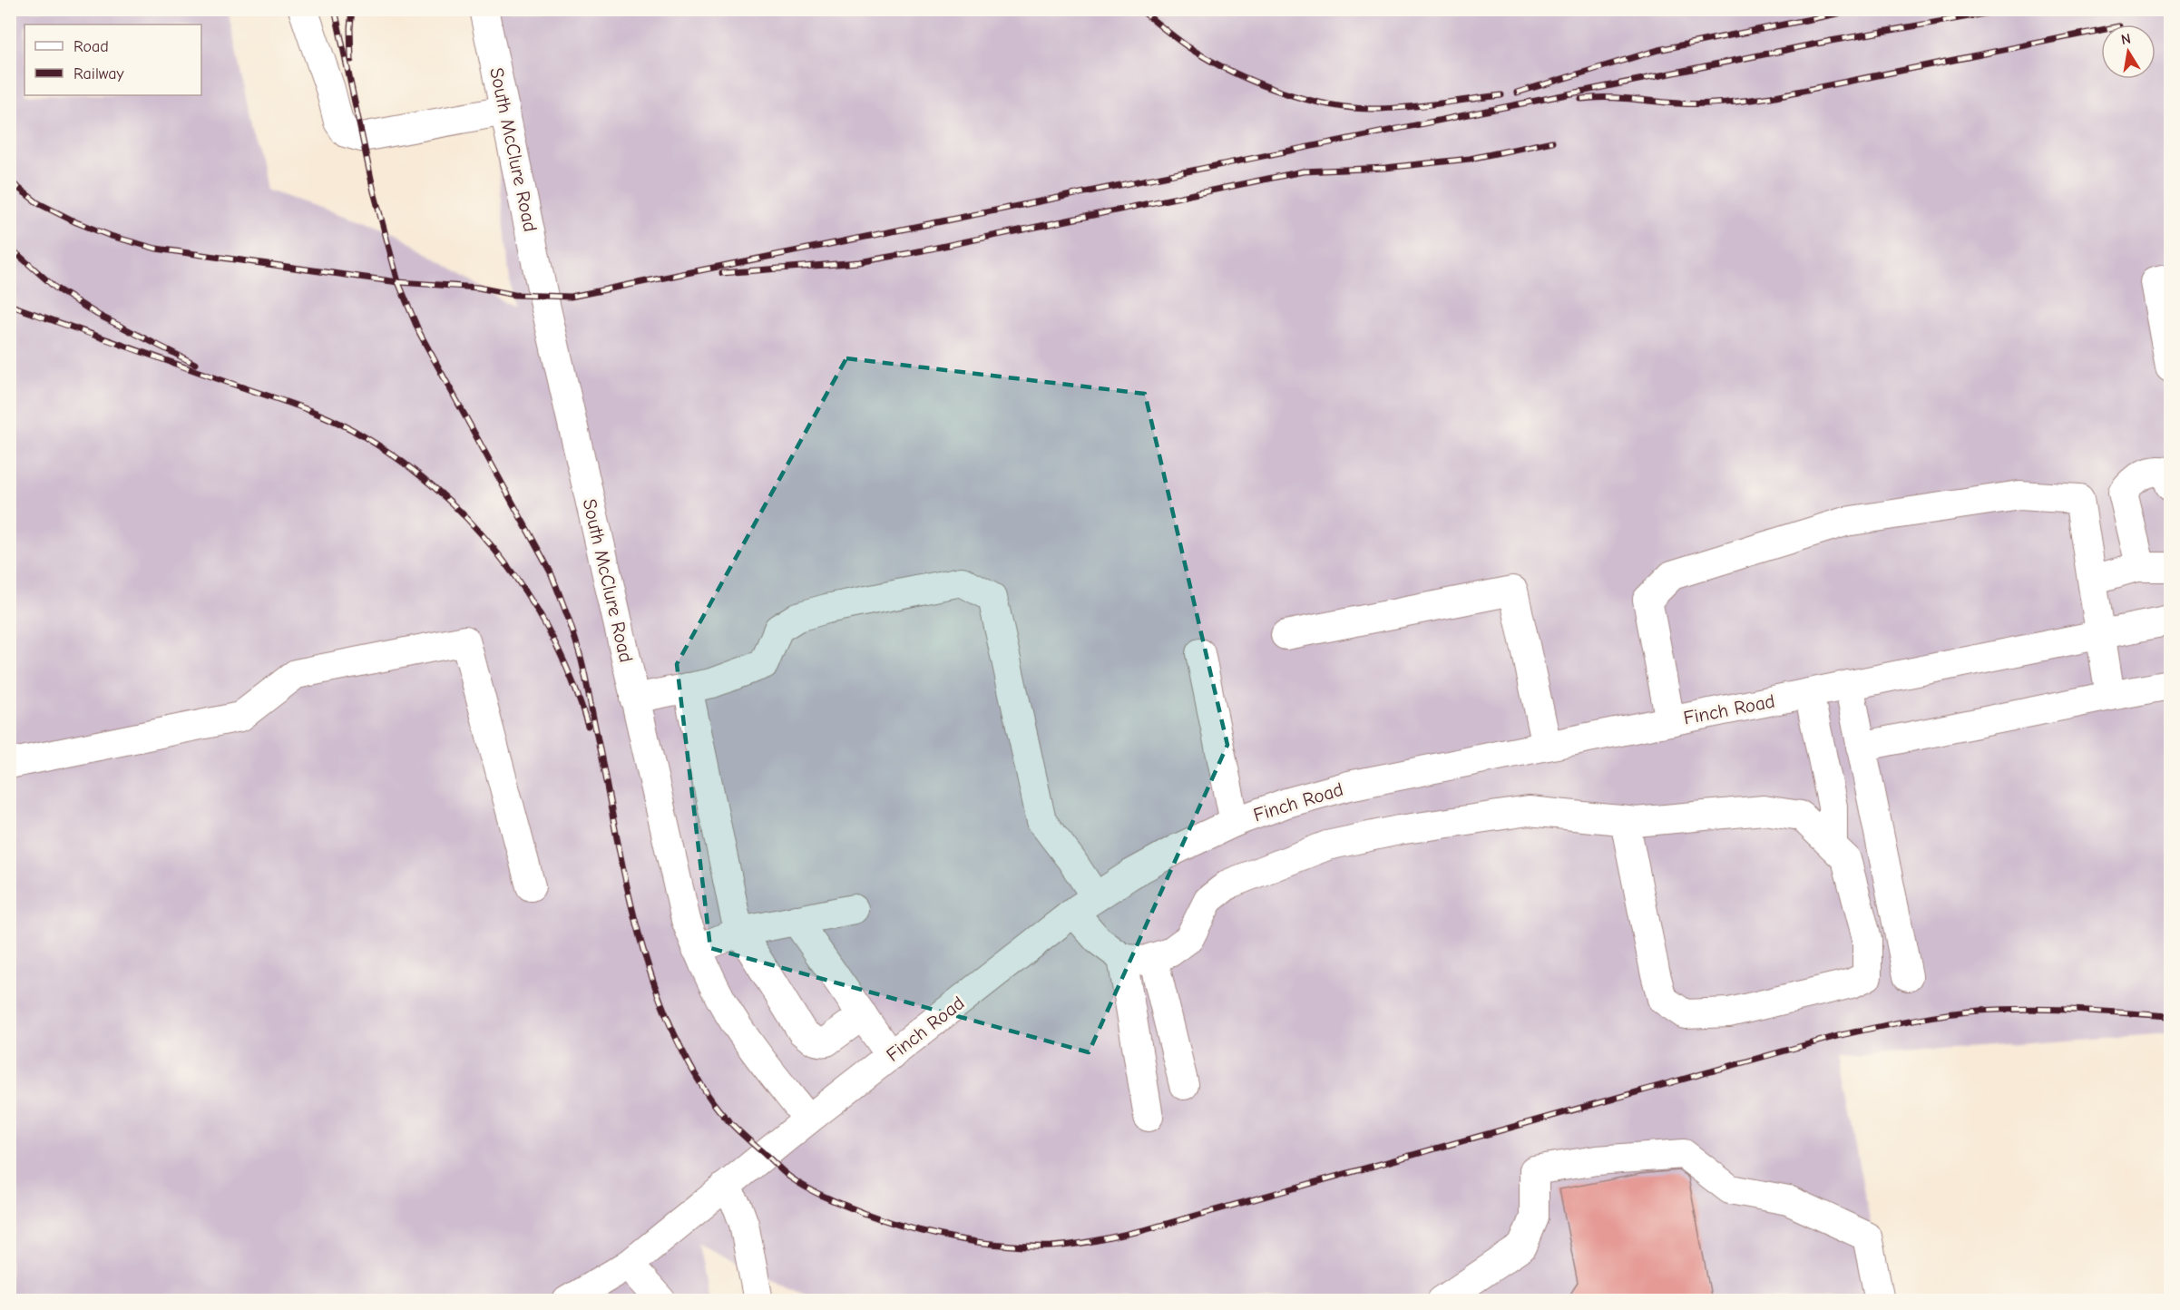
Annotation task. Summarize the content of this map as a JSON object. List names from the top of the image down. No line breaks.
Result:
{"streets":{"street":["South McClure Road","Finch Road"]},"crossings":[["South McClure Road","Finch Road"]],"legend":["Road","Railway"],"north":"top"}
